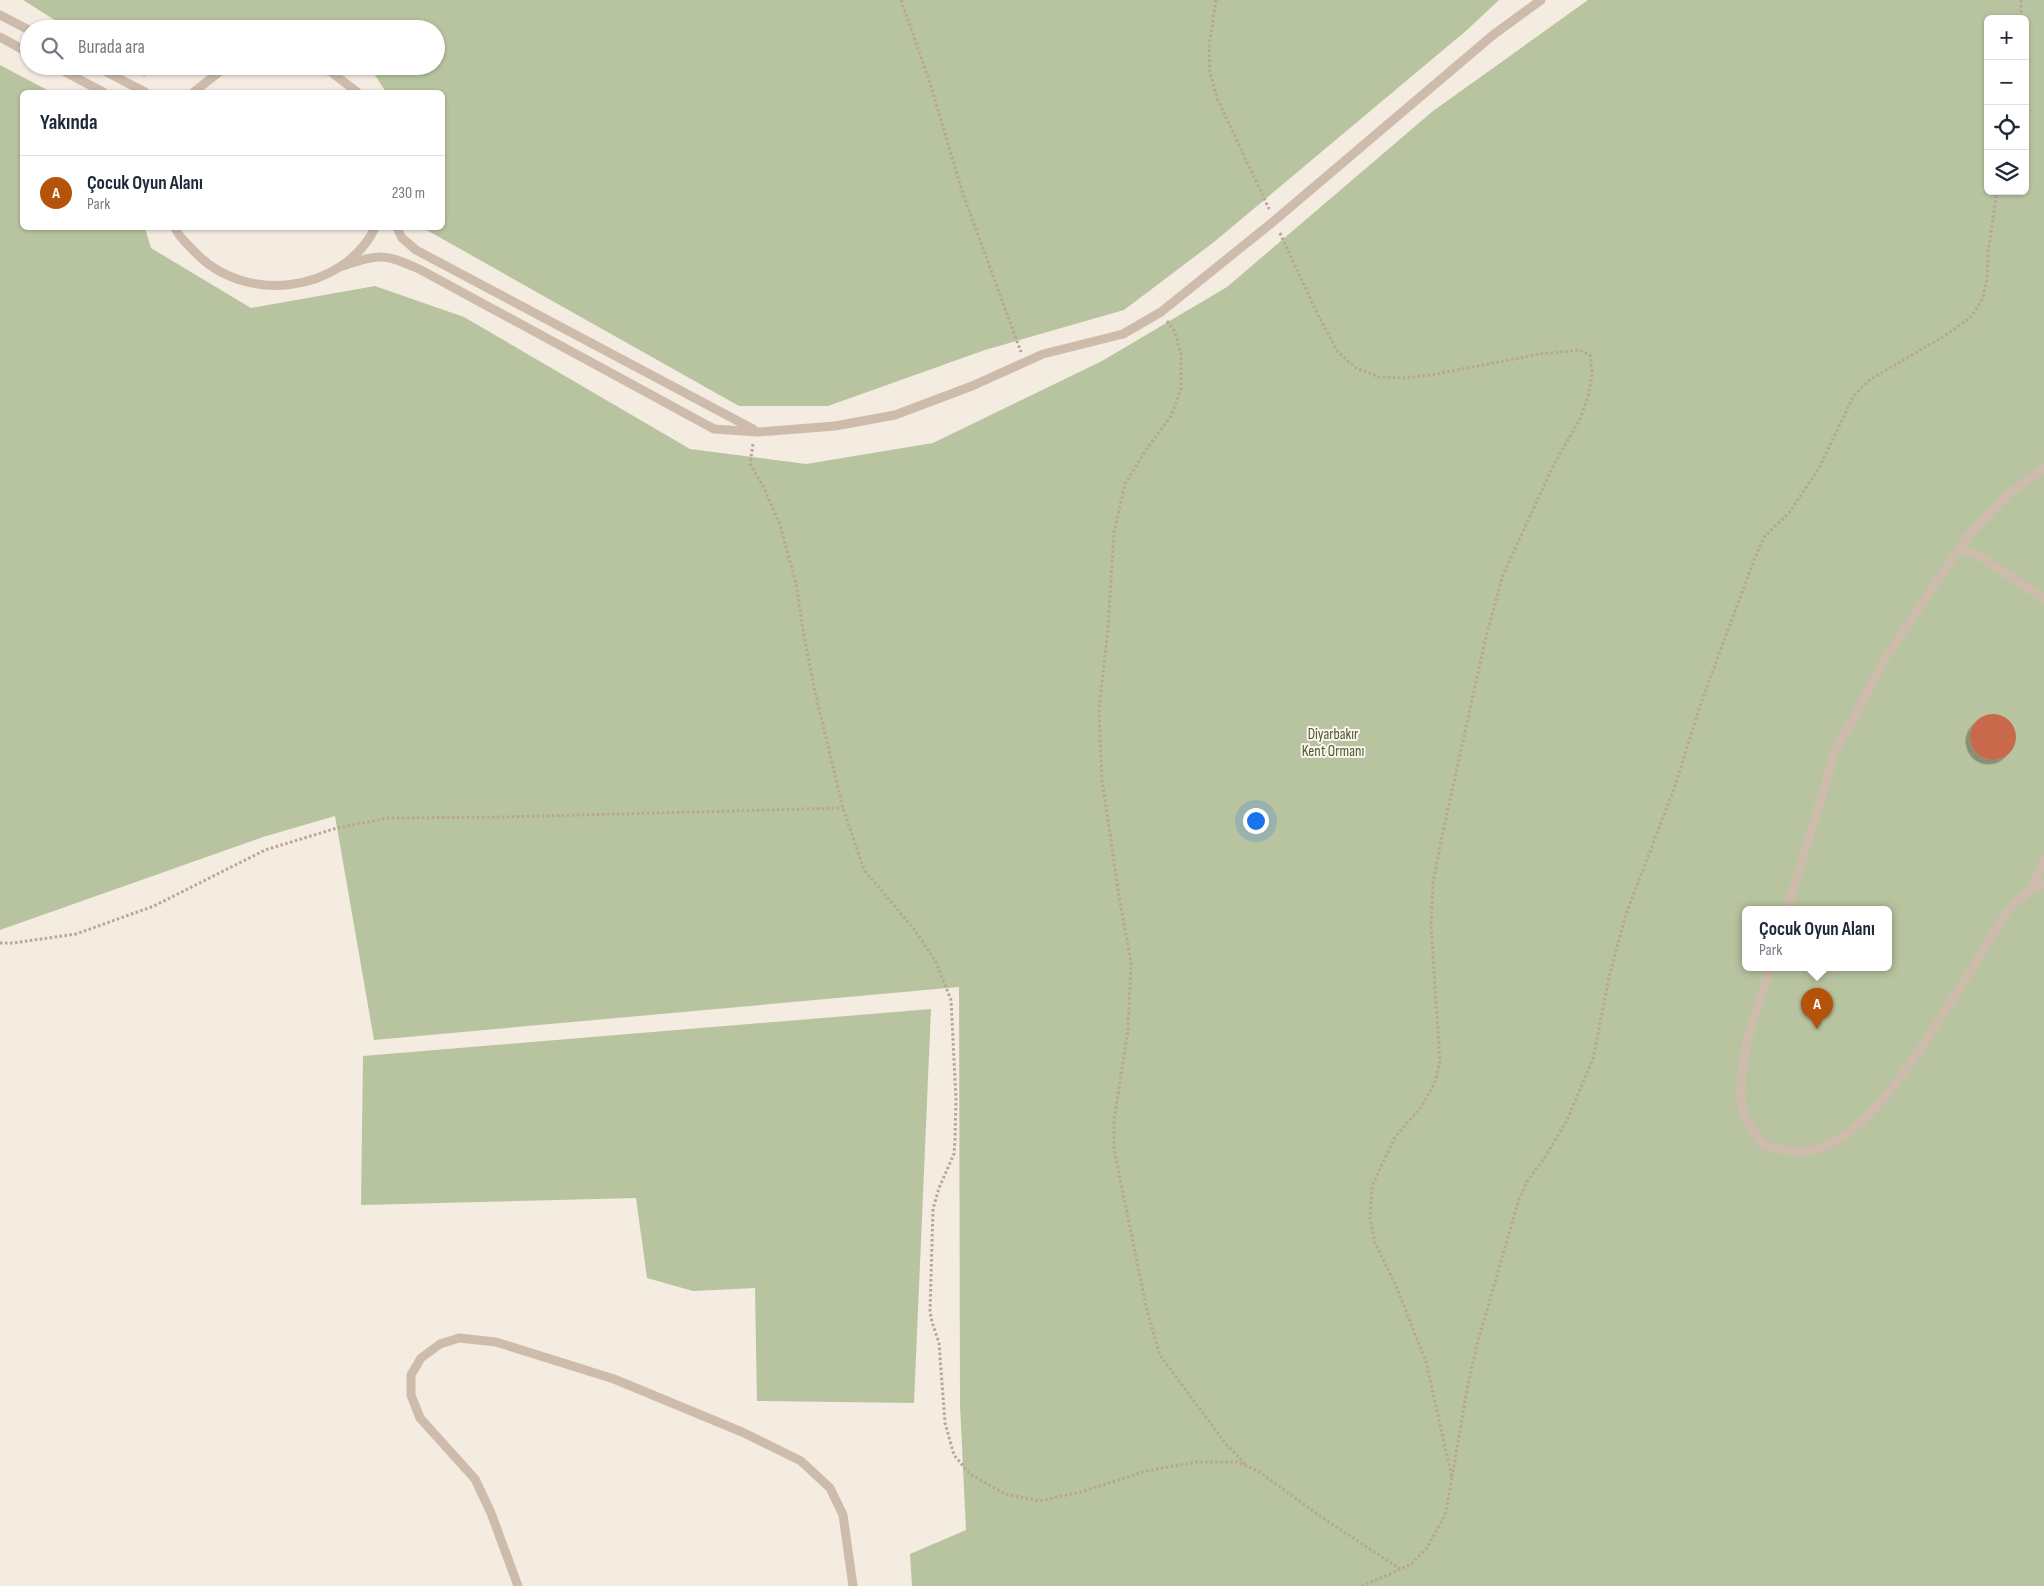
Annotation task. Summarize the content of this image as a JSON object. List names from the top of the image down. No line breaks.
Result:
{"parks":["Diyarbakır Kent Ormanı"],"page":{"map_buttons":["+","−"],"search":"Burada ara","heading":"Yakında","list":[{"mark":"A","name":"Çocuk Oyun Alanı","note":"Park","value":"230 m"}],"popup":["Çocuk Oyun Alanı","Park"],"pins":"A"}}
